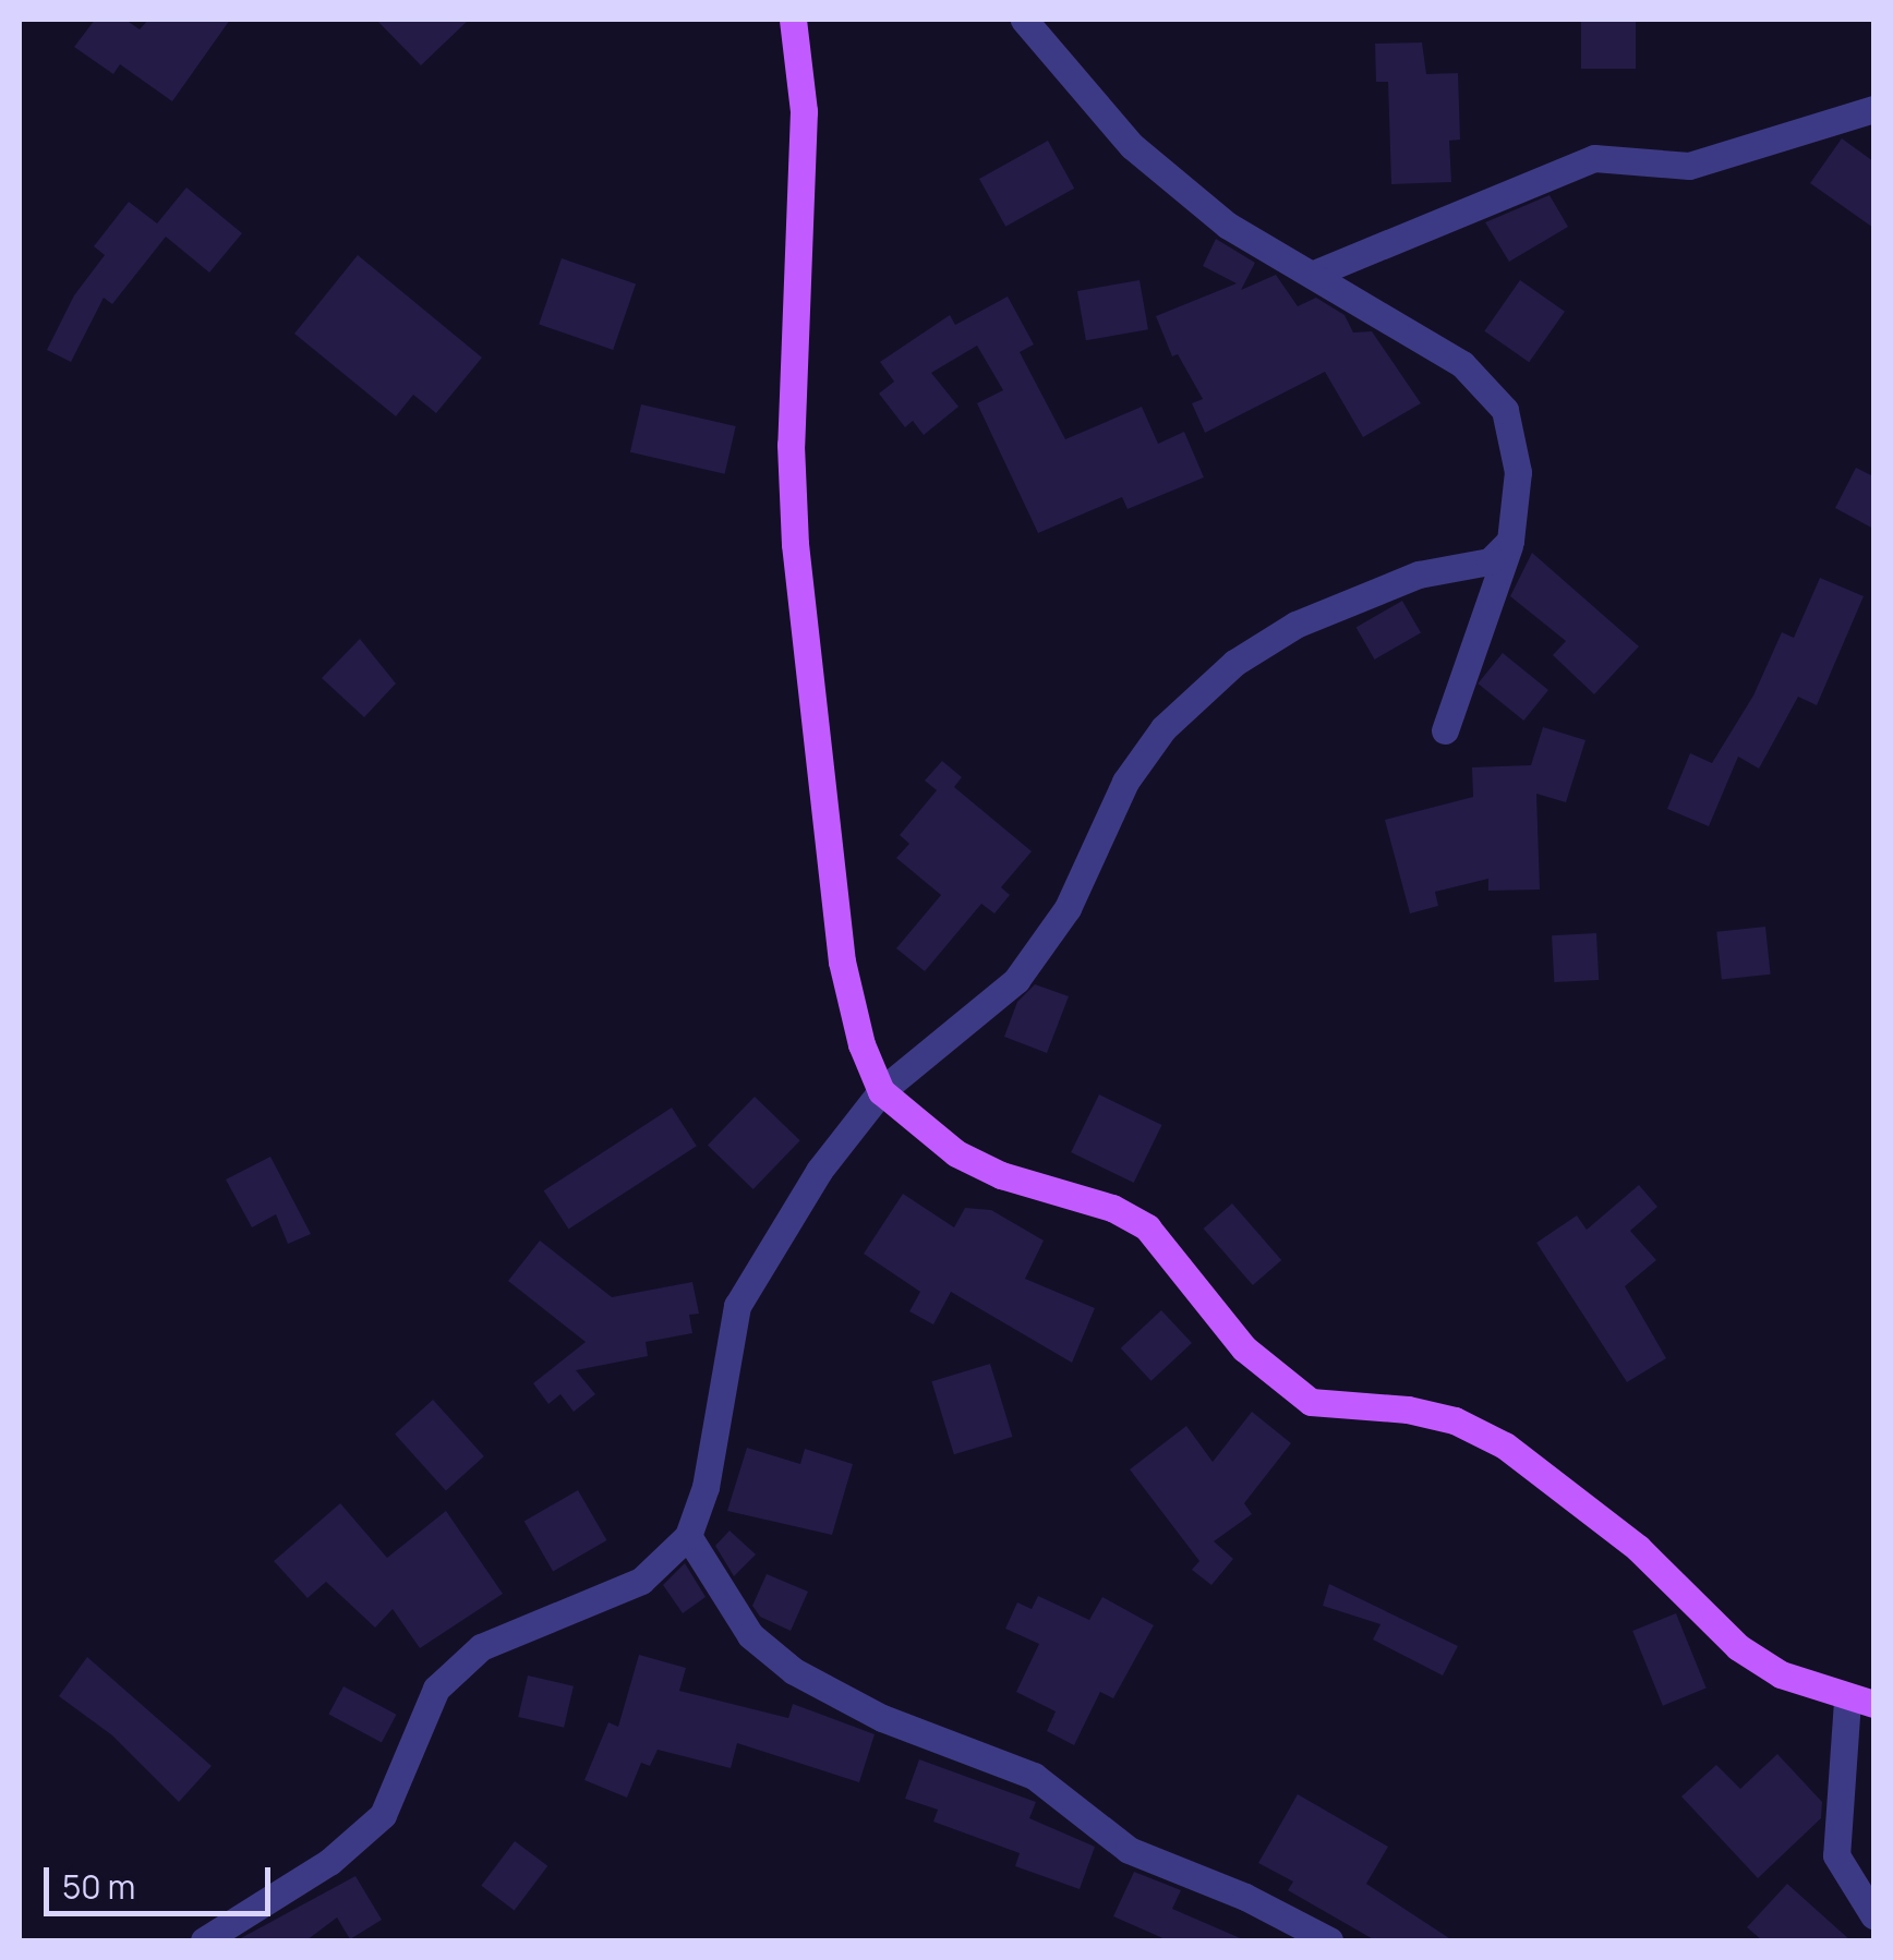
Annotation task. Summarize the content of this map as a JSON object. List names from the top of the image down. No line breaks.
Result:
{"scale_bar":"50 m"}
